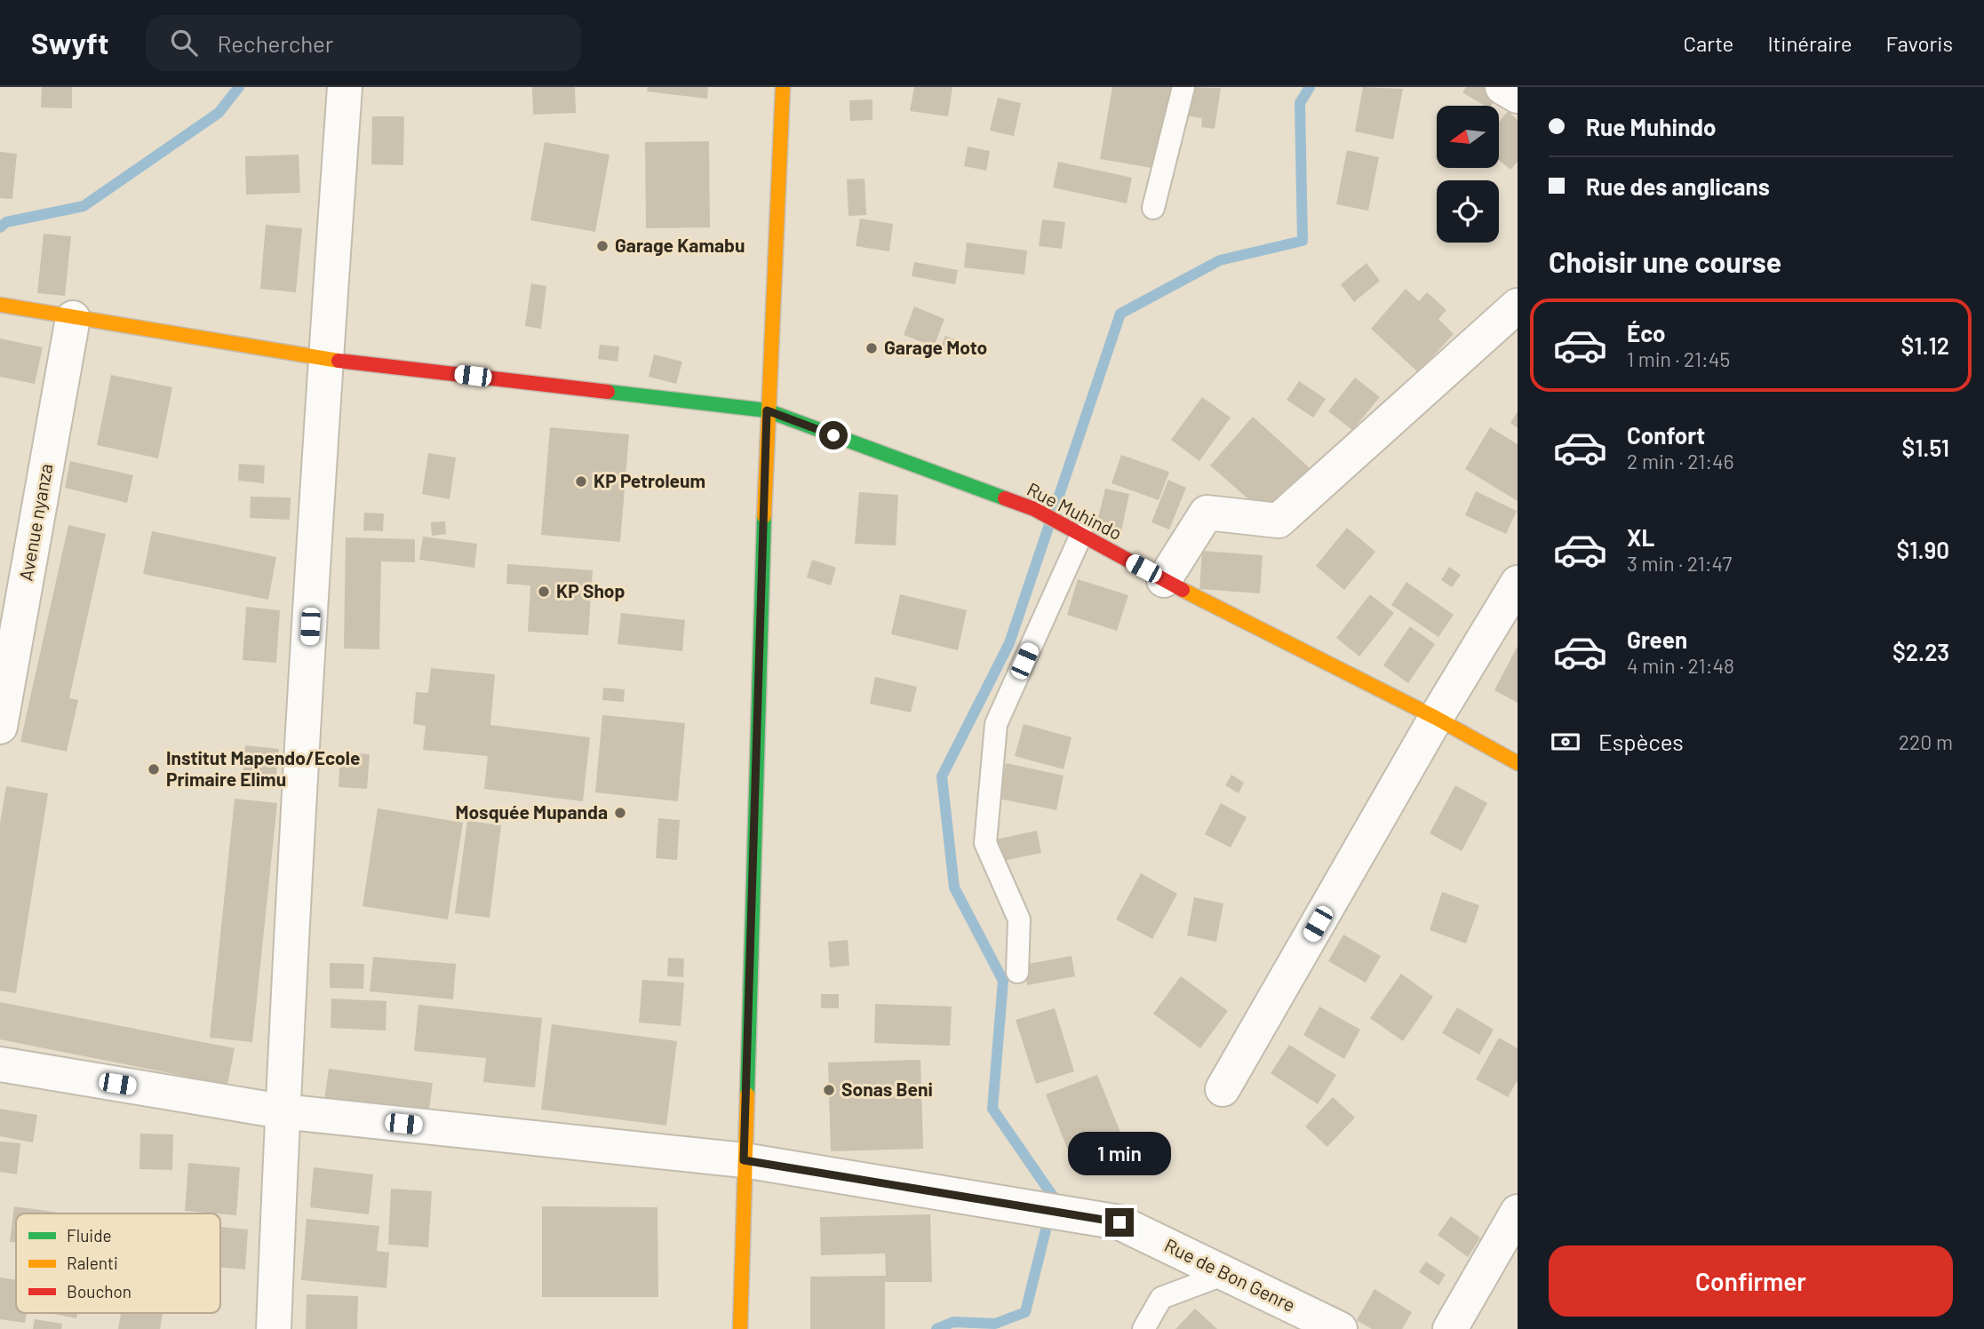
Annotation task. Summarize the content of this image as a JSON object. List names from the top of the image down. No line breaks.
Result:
{"streets":{"main road":["Rue Muhindo"],"street":["Avenue nyanza","Rue de Bon Genre"]},"crossings":[["Rue Muhindo","Avenue nyanza"]],"places":["Garage Kamabu","Garage Moto","KP Petroleum","KP Shop","Institut Mapendo/Ecole Primaire Elimu","Mosquée Mupanda","Sonas Beni"],"legend":["Fluide","Ralenti","Bouchon"],"north":"left","page":{"header":"Swyft","search":"Rechercher","nav":["Carte","Itinéraire","Favoris"],"banner":["Rue Muhindo","Rue des anglicans"],"heading":"Choisir une course","list":[{"name":"Éco","note":"1 min · 21:45","value":"$1.12"},{"name":"Confort","note":"2 min · 21:46","value":"$1.51"},{"name":"XL","note":"3 min · 21:47","value":"$1.90"},{"name":"Green","note":"4 min · 21:48","value":"$2.23"}],"pay":["Espèces","220 m"],"bubble":"1 min","buttons":"Confirmer"}}
